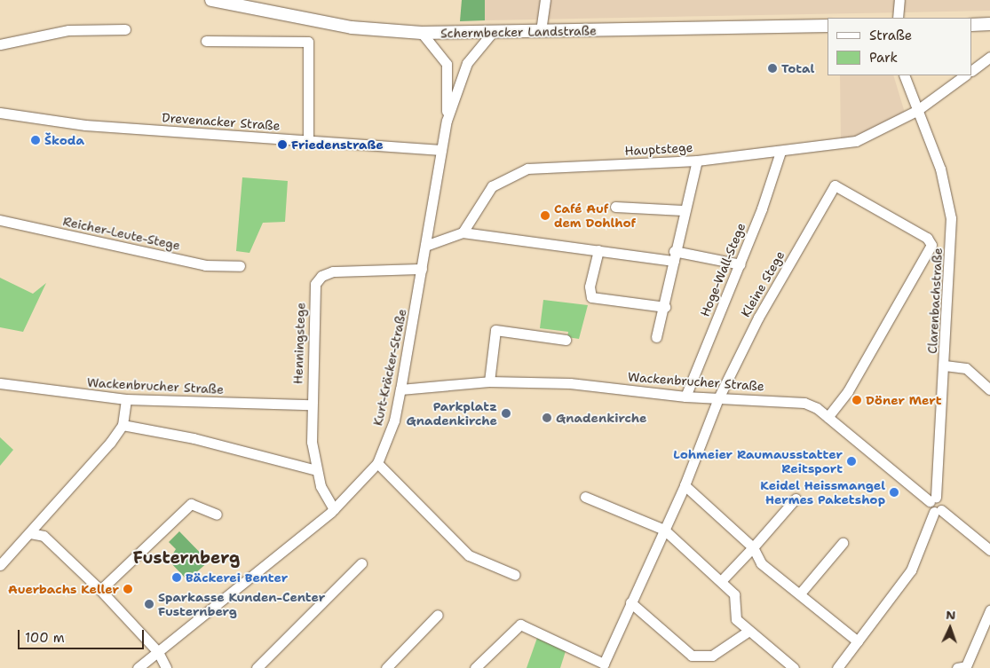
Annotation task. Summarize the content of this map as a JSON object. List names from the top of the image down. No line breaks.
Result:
{"streets":{"main road":["Schermbecker Landstraße"],"street":["Drevenacker Straße","Hauptstege","Reicher-Leute-Stege","Hoge-Wall-Stege","Kleine Stege","Clarenbachstraße","Henningstege","Kurt-Kräcker-Straße","Wackenbrucher Straße"]},"crossings":[["Schermbecker Landstraße","Kurt-Kräcker-Straße"],["Drevenacker Straße","Kurt-Kräcker-Straße"],["Hauptstege","Hoge-Wall-Stege"],["Hauptstege","Clarenbachstraße"],["Hoge-Wall-Stege","Wackenbrucher Straße"],["Kleine Stege","Wackenbrucher Straße"],["Clarenbachstraße","Wackenbrucher Straße"],["Henningstege","Kurt-Kräcker-Straße"],["Henningstege","Wackenbrucher Straße"],["Kurt-Kräcker-Straße","Wackenbrucher Straße"]],"districts":["Fusternberg"],"places":["Total","Škoda","Friedenstraße","Café Auf dem Dohlhof","Döner Mert","Parkplatz Gnadenkirche","Gnadenkirche","Lohmeier Raumausstatter Reitsport","Keidel Heissmangel Hermes Paketshop","Bäckerei Benter","Auerbachs Keller","Sparkasse Kunden-Center Fusternberg"],"legend":["Straße","Park"],"scale_bar":"100 m","north":"top"}
